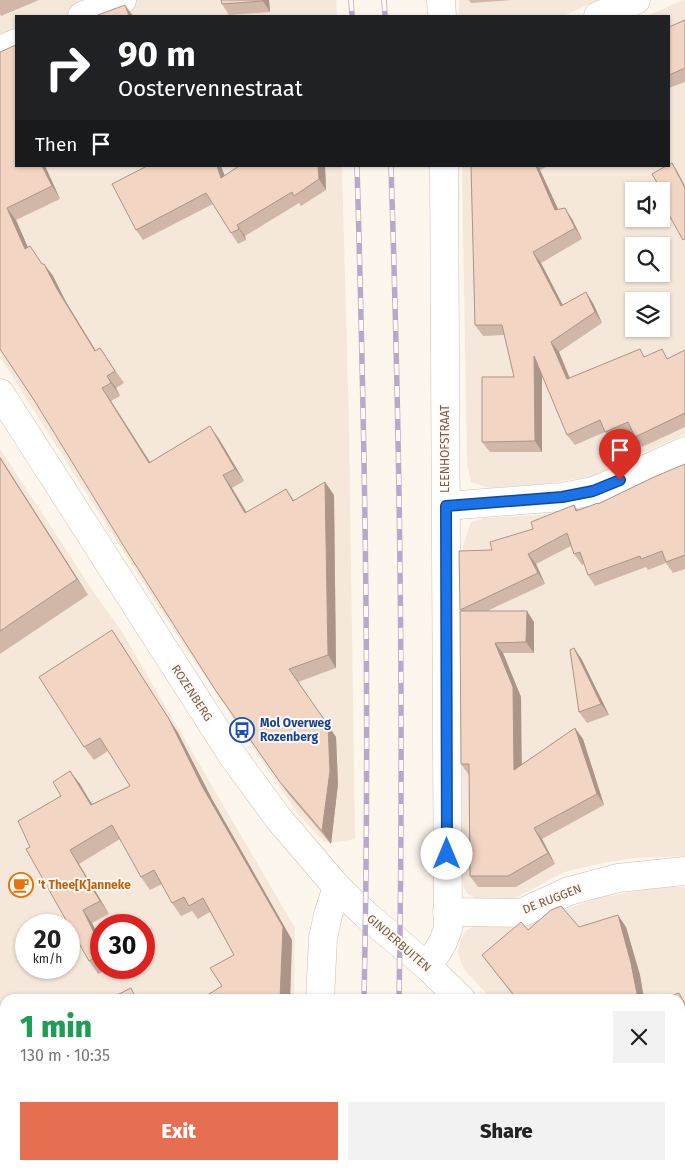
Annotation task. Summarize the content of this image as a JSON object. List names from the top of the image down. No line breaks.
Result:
{"streets":{"street":["LEENHOFSTRAAT","ROZENBERG","DE RUGGEN","GINDERBUITEN"]},"crossings":[["LEENHOFSTRAAT","DE RUGGEN"],["LEENHOFSTRAAT","GINDERBUITEN"],["ROZENBERG","GINDERBUITEN"]],"places":{"bus stop":["Mol Overweg Rozenberg"],"cafe":["'t Thee[K]anneke"]},"page":{"turn":["90 m","Oostervennestraat"],"then":"Then","speed":"20 km/h","limit":"30","heading":["1 min","130 m · 10:35"],"buttons":["Exit","Share"]}}
